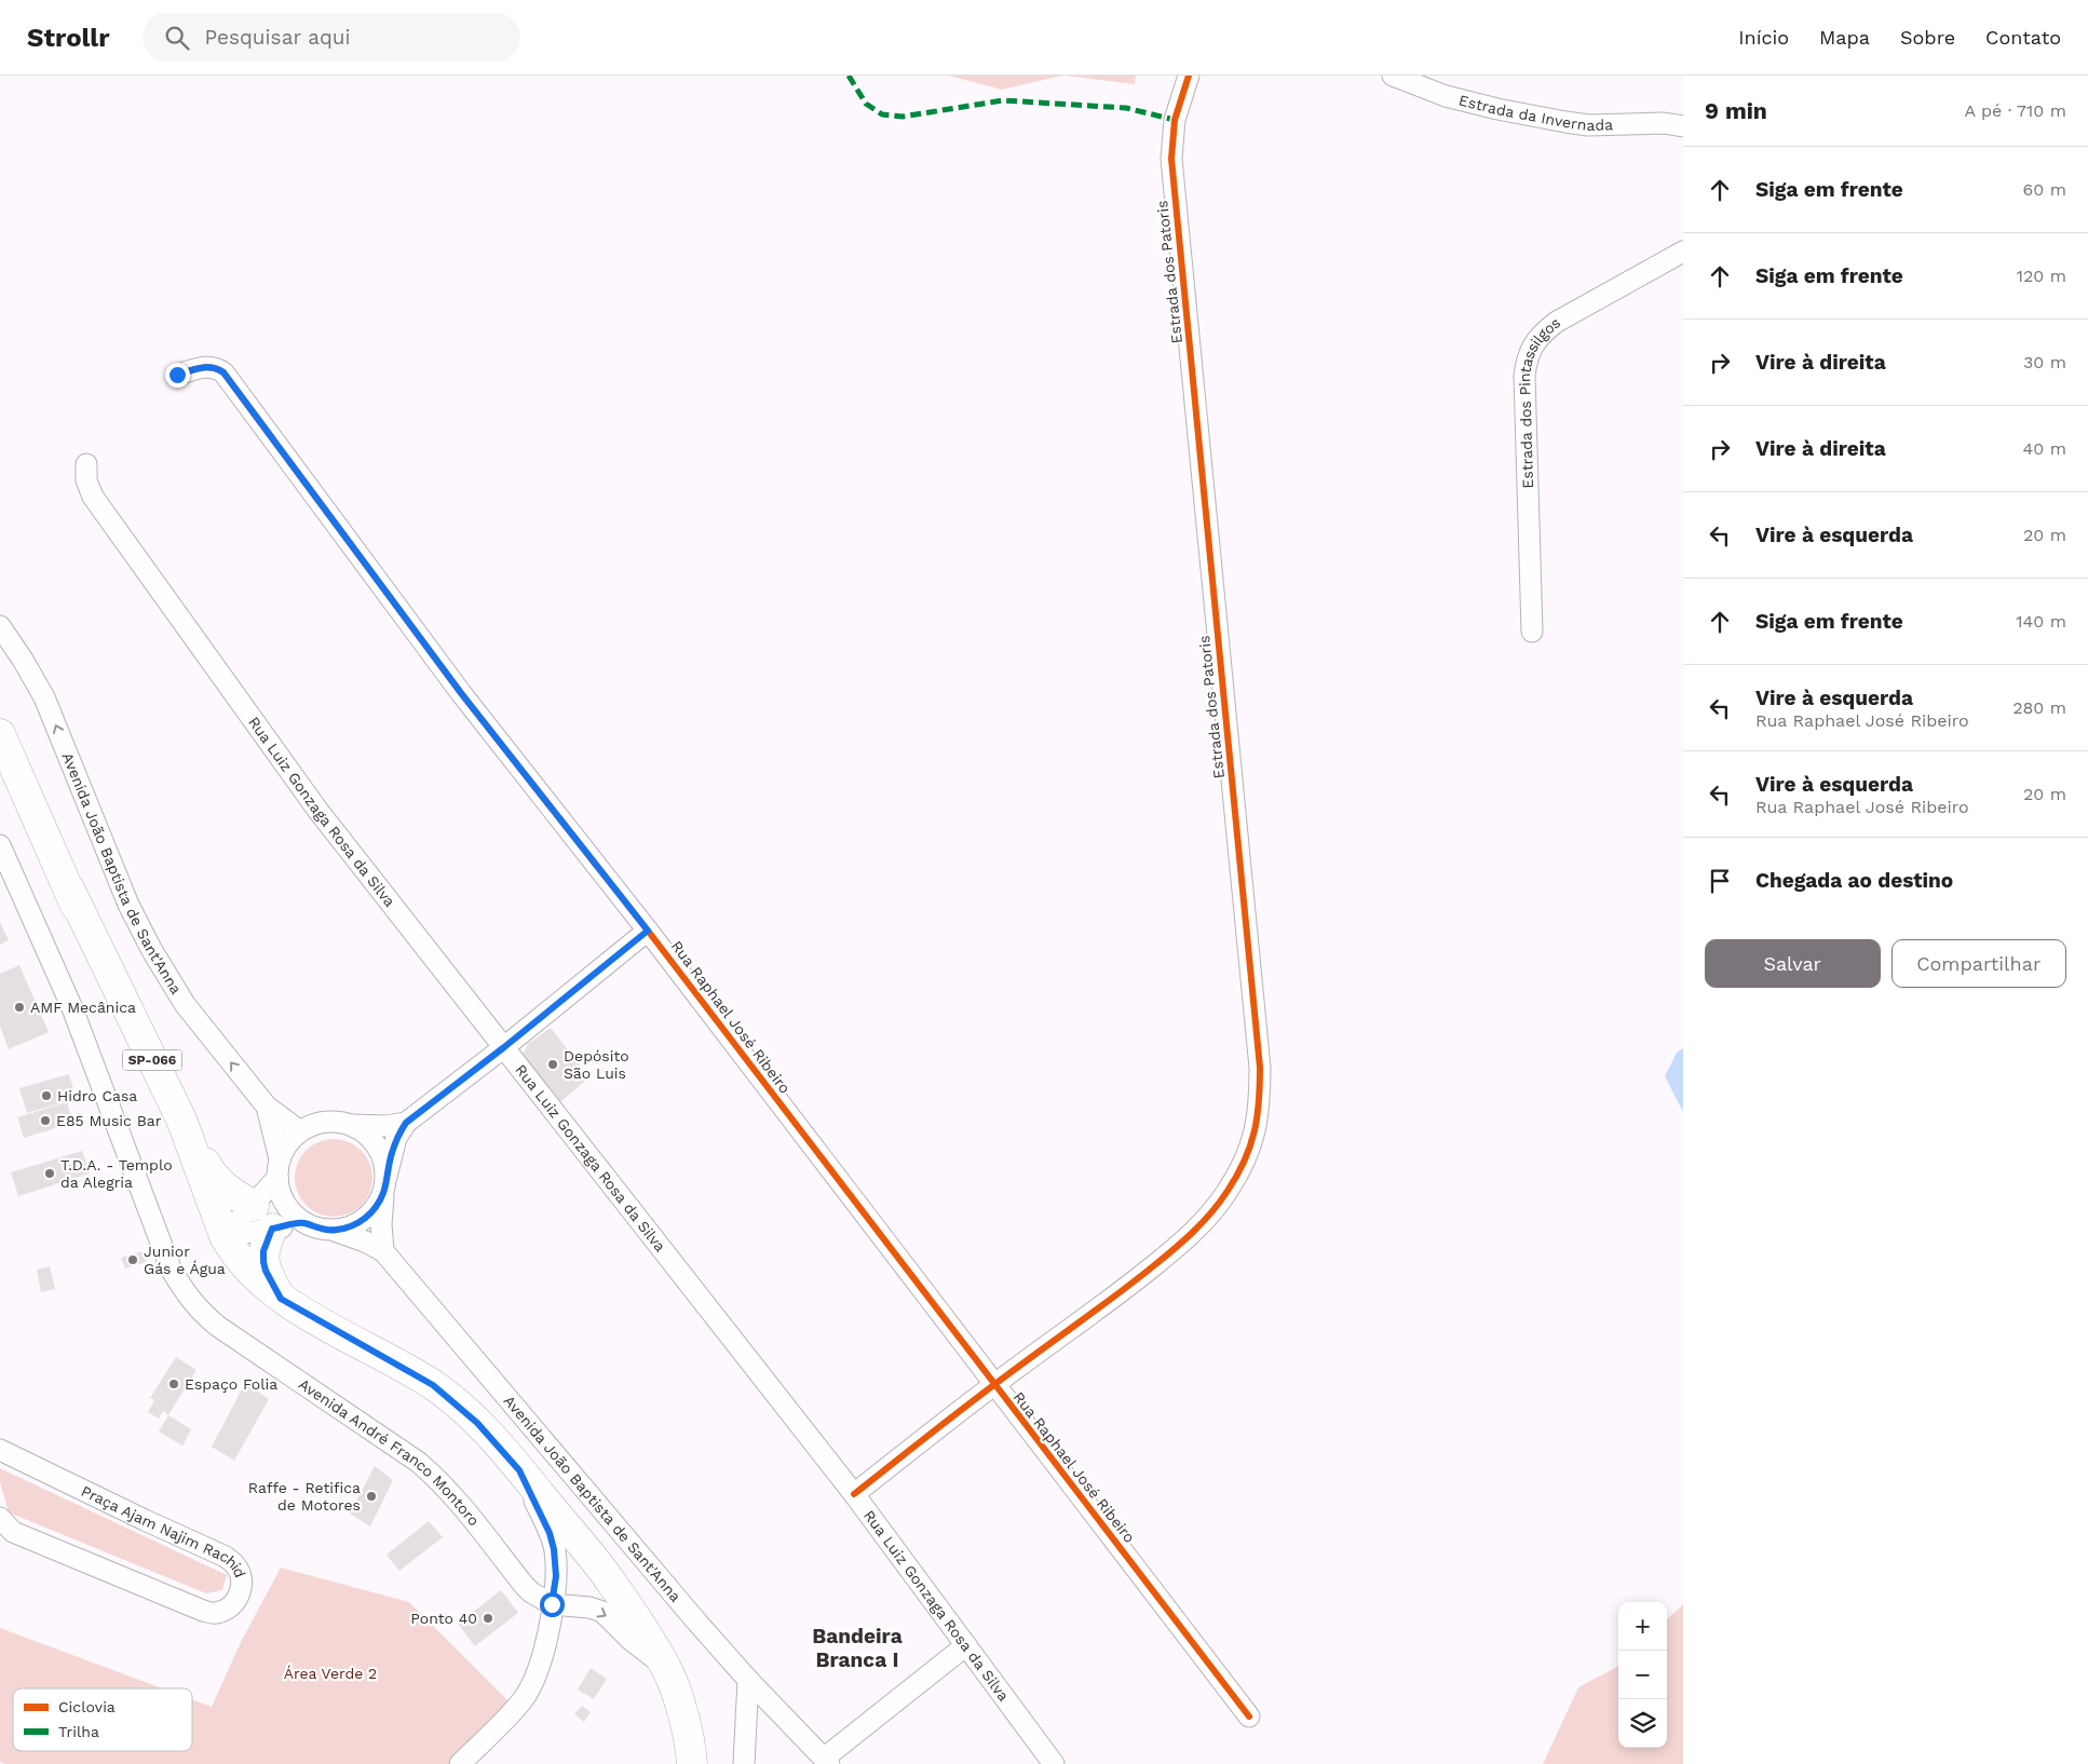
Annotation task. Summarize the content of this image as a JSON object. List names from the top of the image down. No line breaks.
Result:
{"streets":{"main road":["SP-066"],"street":["Estrada da Invernada","Estrada dos Patoris","Estrada dos Pintassilgos","Rua Luiz Gonzaga Rosa da Silva","Avenida João Baptista de Sant'Anna","Rua Raphael José Ribeiro","Avenida André Franco Montoro","Praça Ajam Najim Rachid"]},"crossings":[["Estrada dos Patoris","Rua Luiz Gonzaga Rosa da Silva"],["Estrada dos Patoris","Rua Raphael José Ribeiro"],["SP-066","Avenida André Franco Montoro"]],"one_way":["Avenida João Baptista de Sant'Anna"],"districts":["Bandeira Branca I"],"parks":["Área Verde 2"],"places":["AMF Mecânica","Depósito São Luis","Hidro Casa","E85 Music Bar","T.D.A. - Templo da Alegria","Junior Gás e Água","Espaço Folia","Raffe - Retifica de Motores","Ponto 40"],"legend":["Ciclovia","Trilha"],"page":{"header":"Strollr","search":"Pesquisar aqui","nav":["Início","Mapa","Sobre","Contato"],"heading":["9 min","A pé · 710 m"],"list":[["Siga em frente","60 m"],["Siga em frente","120 m"],["Vire à direita","30 m"],["Vire à direita","40 m"],["Vire à esquerda","20 m"],["Siga em frente","140 m"],["Vire à esquerda","Rua Raphael José Ribeiro","280 m"],["Vire à esquerda","Rua Raphael José Ribeiro","20 m"],"Chegada ao destino"],"buttons":["Salvar","Compartilhar"],"map_buttons":["+","−"]}}
